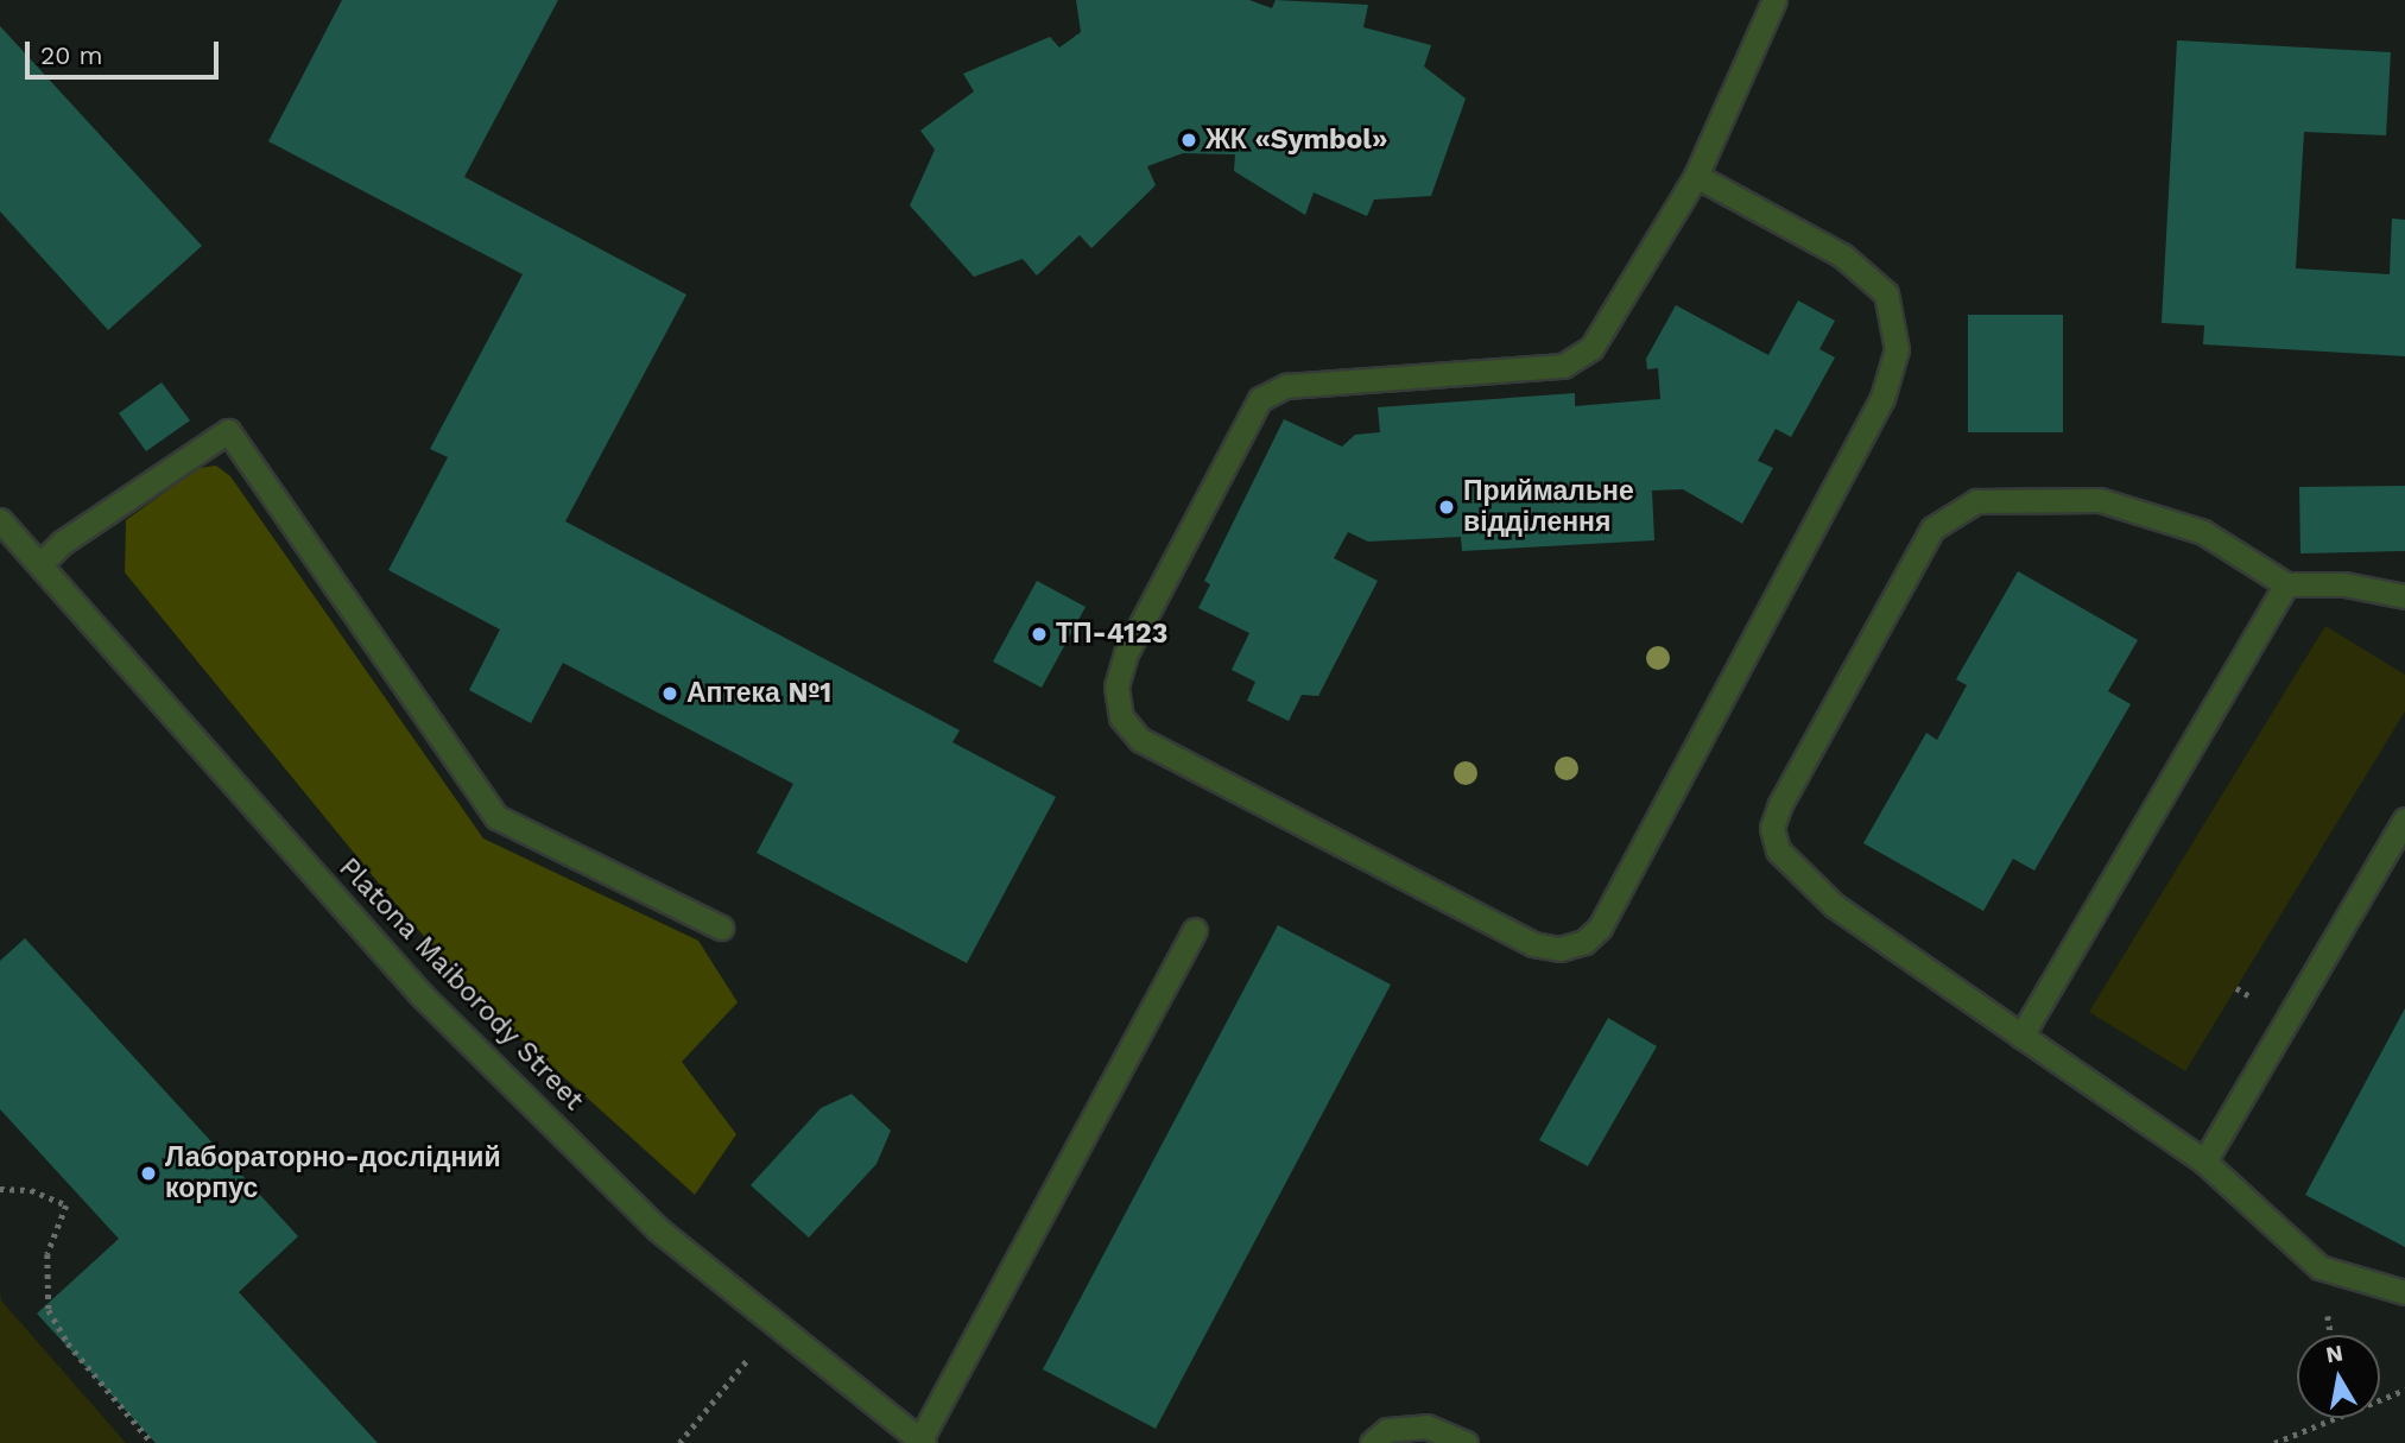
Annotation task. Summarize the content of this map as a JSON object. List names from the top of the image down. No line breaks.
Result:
{"streets":{"street":["Platona Maiborody Street"]},"places":["ЖК «Symbol»","Приймальне відділення","ТП-4123","Аптека №1","Лабораторно-дослідний корпус"],"scale_bar":"20 m","north":"top"}
